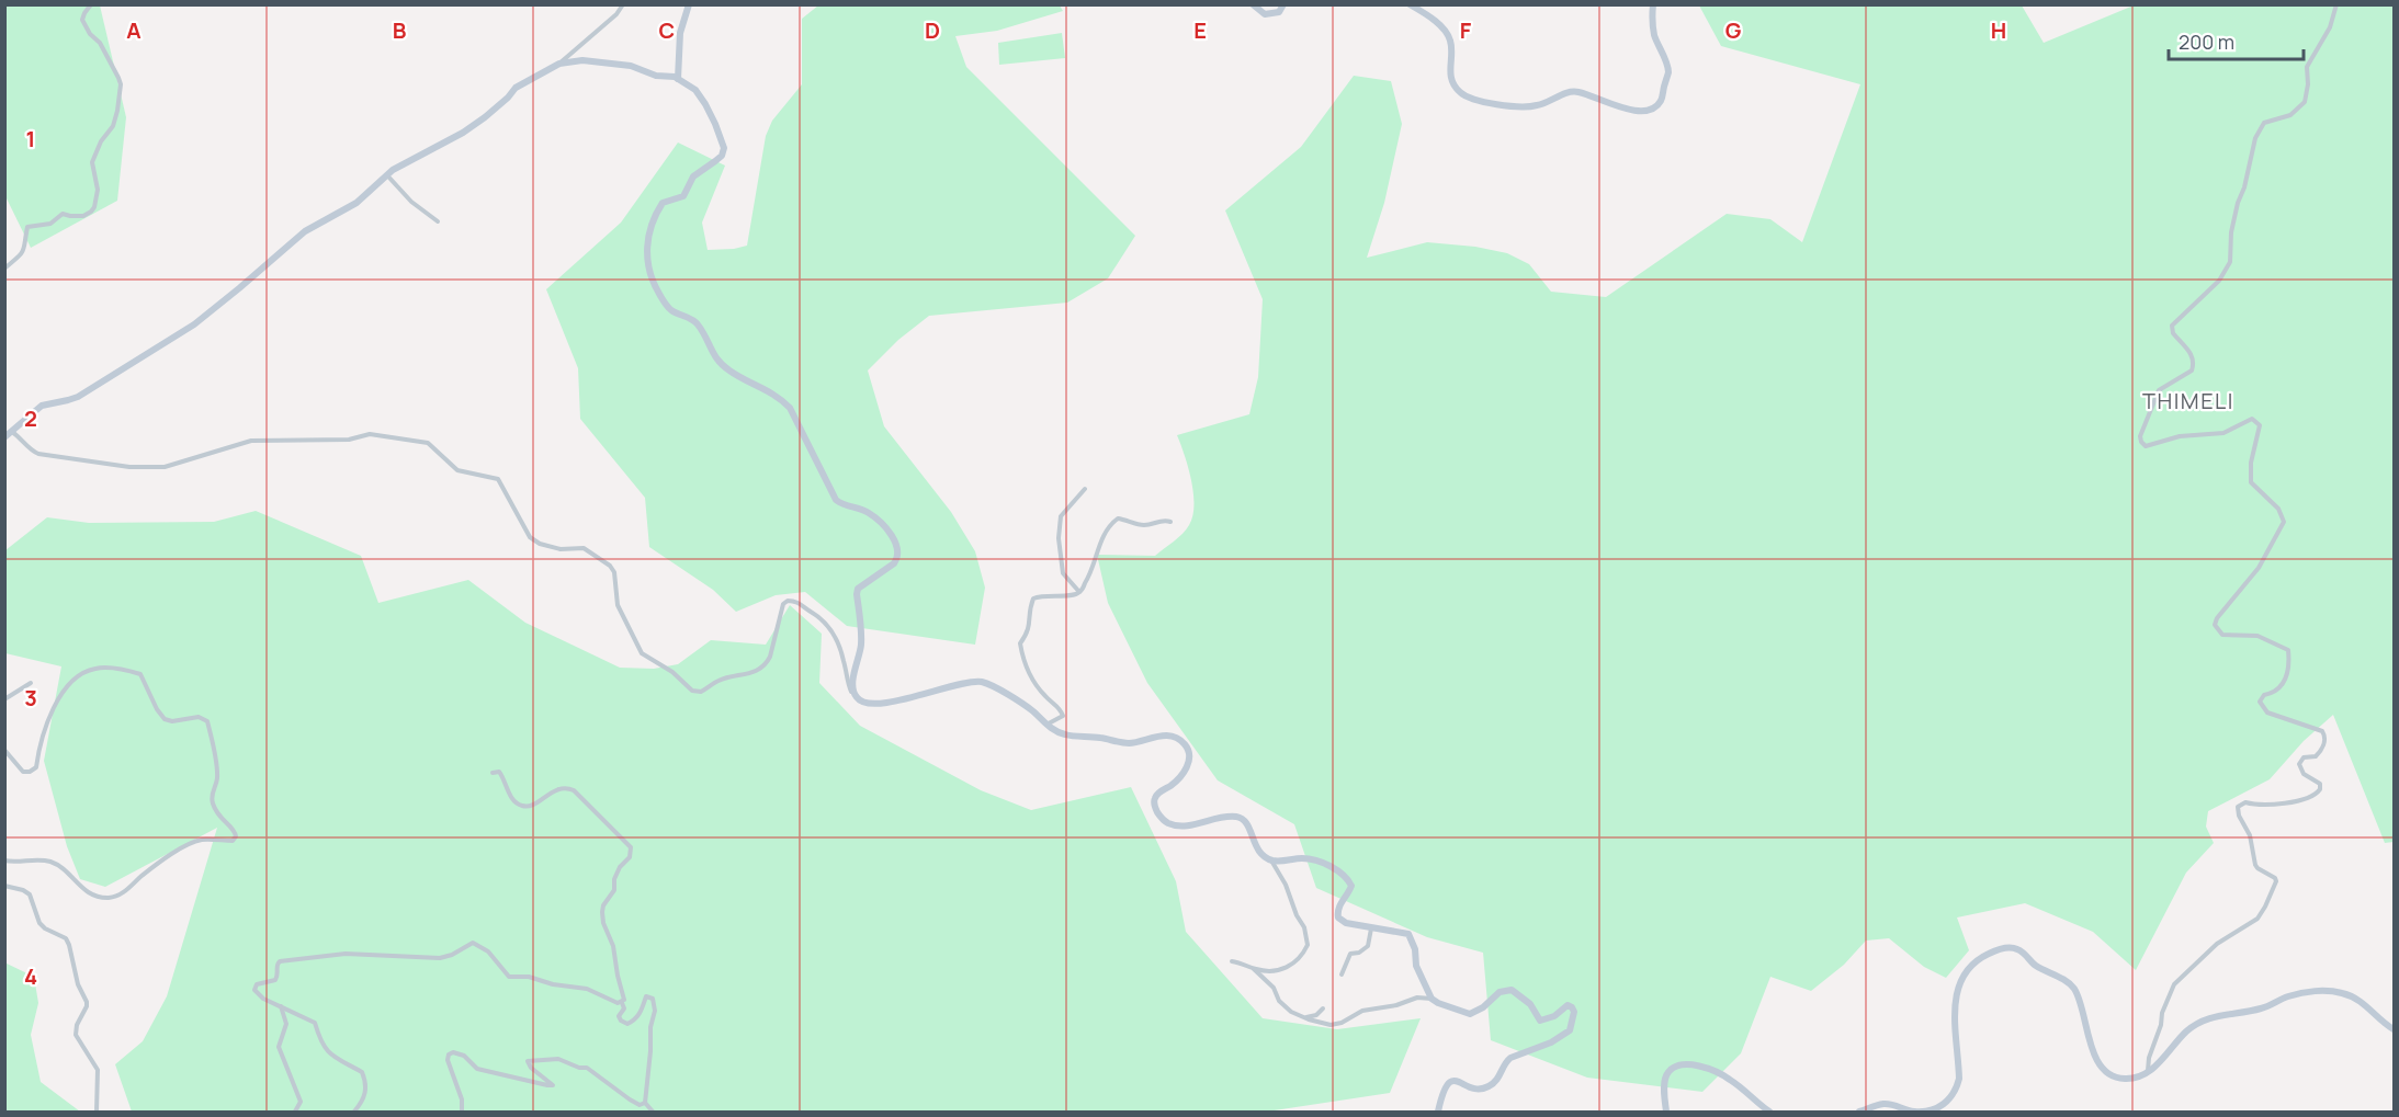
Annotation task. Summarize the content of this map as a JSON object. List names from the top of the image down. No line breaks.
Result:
{"districts":["THIMELI"],"scale_bar":"200 m","grid":{"columns":["A","B","C","D","E","F","G","H"],"rows":["1","2","3","4"]}}
